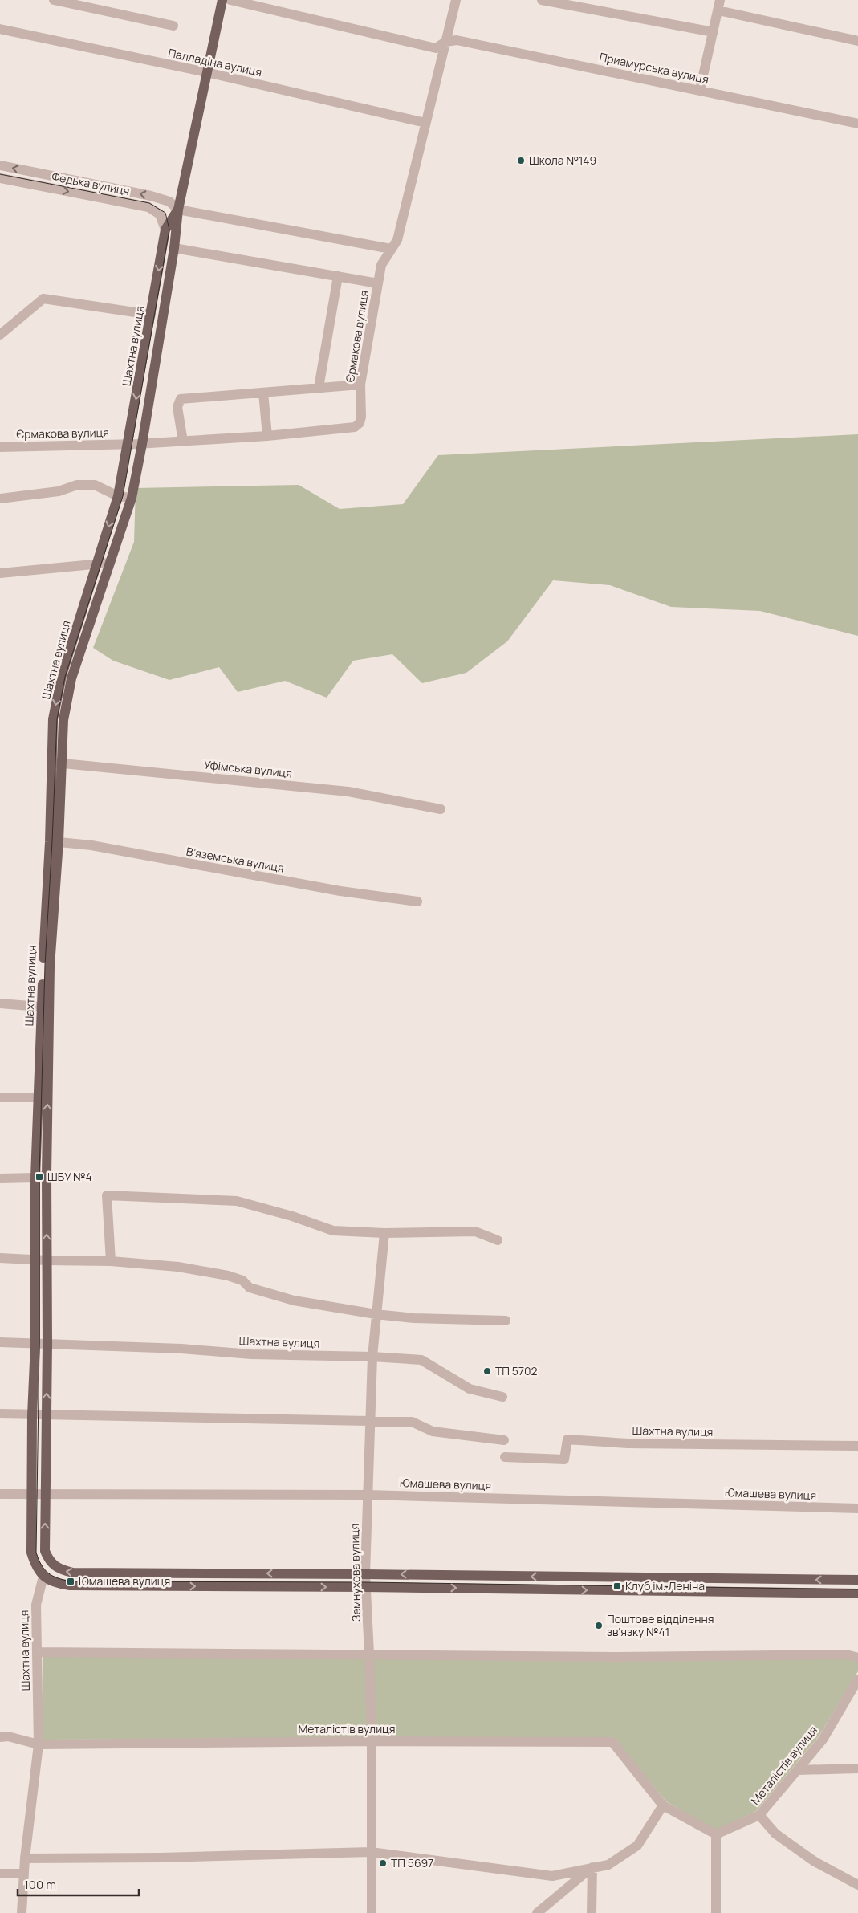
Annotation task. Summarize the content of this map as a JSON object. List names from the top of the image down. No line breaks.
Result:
{"streets":{"main road":["Шахтна вулиця"],"street":["Палладіна вулиця","Приамурська вулиця","Федька вулиця","Єрмакова вулиця","Уфімська вулиця","В’яземська вулиця","Юмашева вулиця","Земнухова вулиця","Металістів вулиця"]},"crossings":[["Палладіна вулиця","Єрмакова вулиця"],["Палладіна вулиця","Шахтна вулиця"],["Приамурська вулиця","Єрмакова вулиця"],["Єрмакова вулиця","Шахтна вулиця"],["Шахтна вулиця","Уфімська вулиця"],["Шахтна вулиця","В’яземська вулиця"],["Шахтна вулиця","Юмашева вулиця"],["Шахтна вулиця","Земнухова вулиця"],["Шахтна вулиця","Металістів вулиця"],["Юмашева вулиця","Земнухова вулиця"],["Земнухова вулиця","Металістів вулиця"]],"places":{"other":["Школа №149","ТП 5702","Поштове відділення зв'язку №41","ТП 5697"],"transit":["ШБУ №4","Юмашева вулиця","Клуб ім. Леніна"]},"scale_bar":"100 m"}
